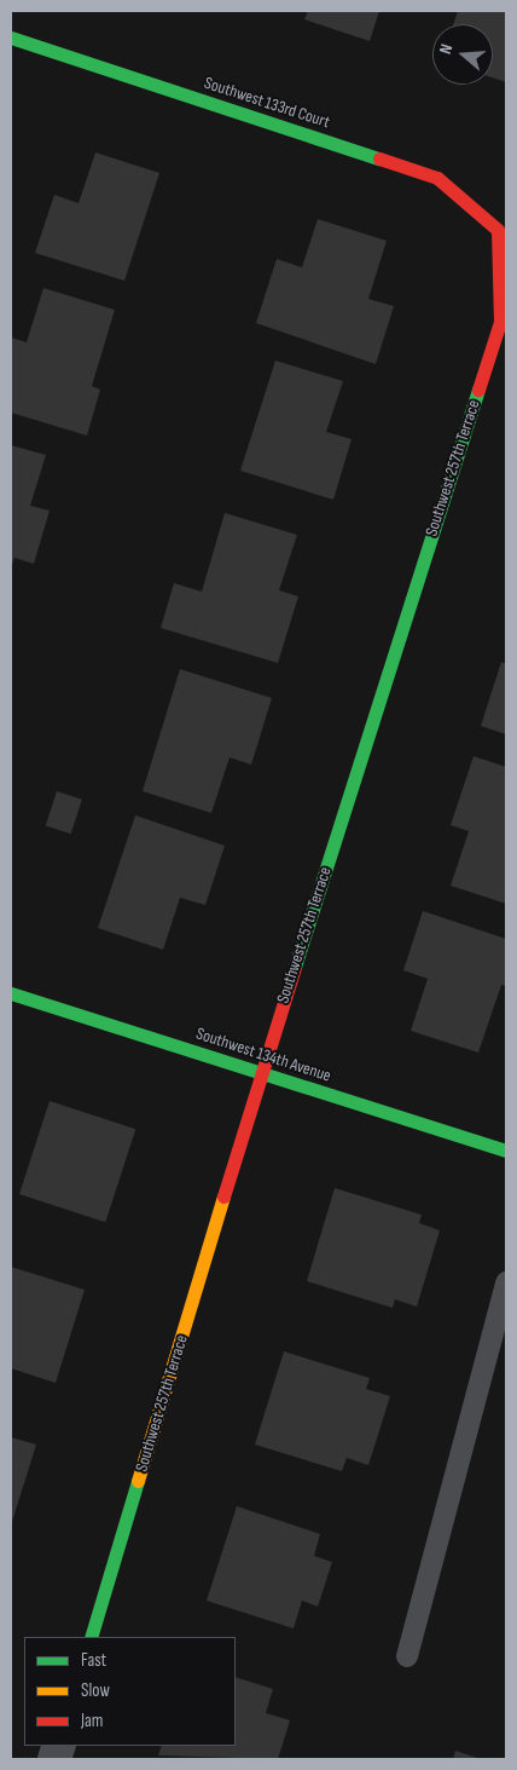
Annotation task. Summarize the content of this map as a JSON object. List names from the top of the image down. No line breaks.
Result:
{"streets":{"street":["Southwest 133rd Court","Southwest 257th Terrace","Southwest 134th Avenue"]},"crossings":[["Southwest 133rd Court","Southwest 257th Terrace"],["Southwest 257th Terrace","Southwest 134th Avenue"]],"legend":["Fast","Slow","Jam"],"north":"left"}
